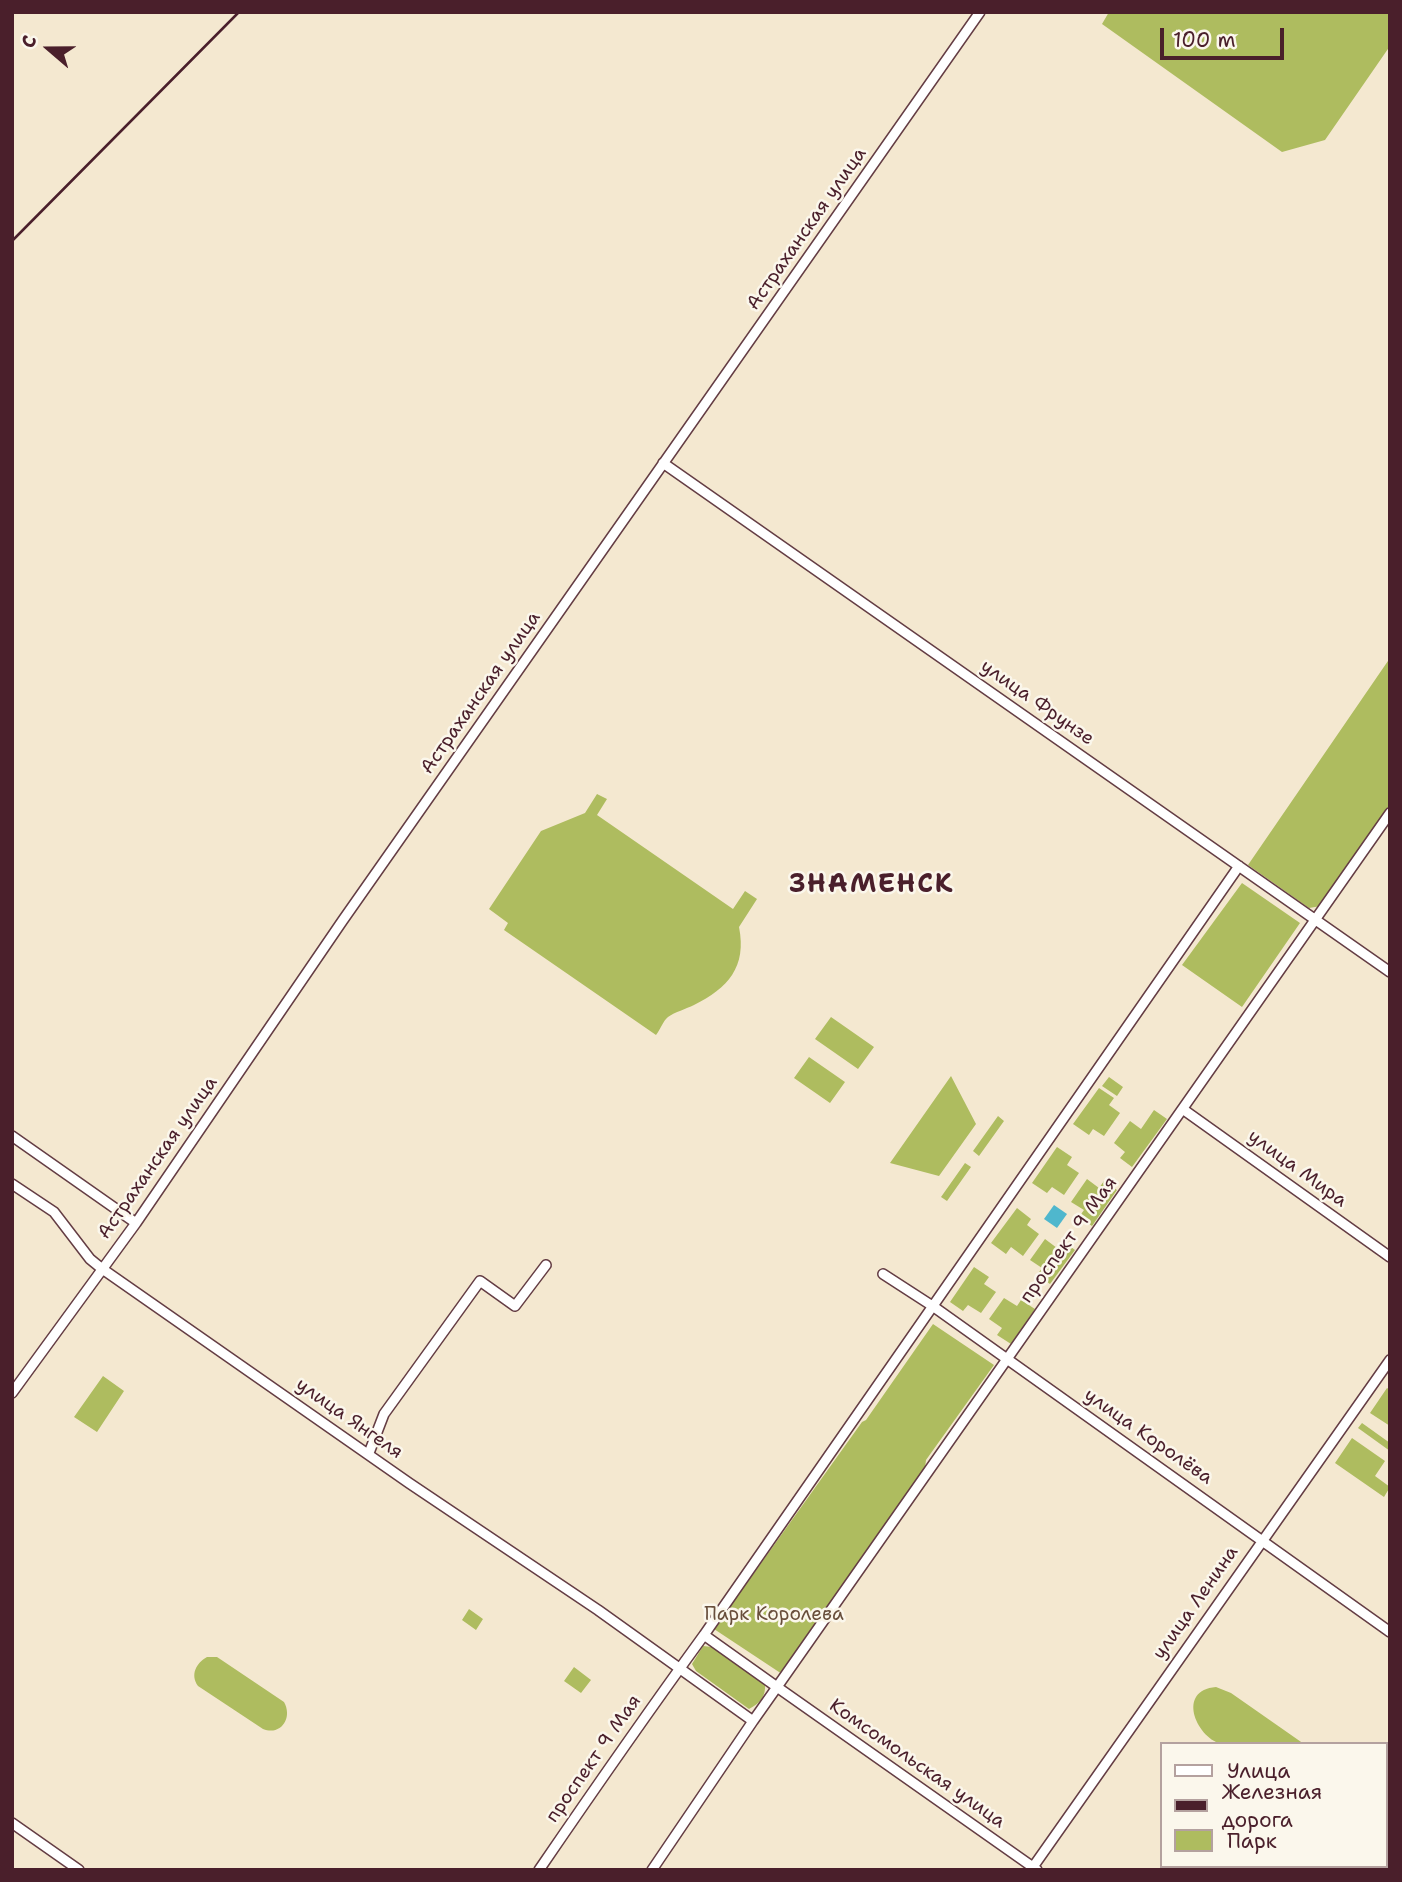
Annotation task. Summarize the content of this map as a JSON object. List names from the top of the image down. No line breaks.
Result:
{"streets":{"street":["Астраханская улица","улица Фрунзе","улица Мира","проспект 9 Мая","улица Янгеля","улица Королёва","улица Ленина","Комсомольская улица"]},"crossings":[["Астраханская улица","улица Фрунзе"],["Астраханская улица","улица Янгеля"],["улица Фрунзе","проспект 9 Мая"],["улица Мира","проспект 9 Мая"],["проспект 9 Мая","улица Янгеля"],["проспект 9 Мая","улица Королёва"],["проспект 9 Мая","Комсомольская улица"],["улица Королёва","улица Ленина"],["улица Ленина","Комсомольская улица"]],"districts":["ЗНАМЕНСК"],"parks":["Парк Королева"],"legend":["Улица","Железная дорога","Парк"],"scale_bar":"100 m","north":"left"}
